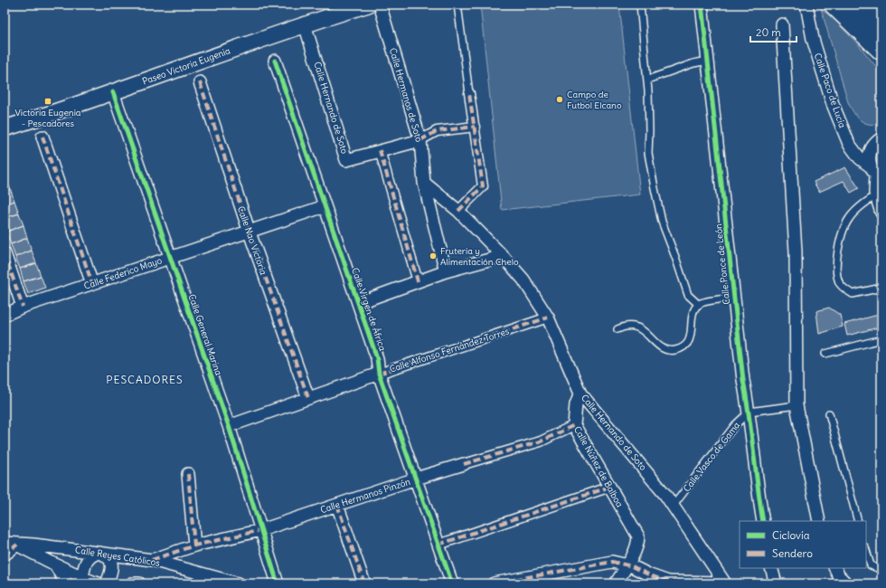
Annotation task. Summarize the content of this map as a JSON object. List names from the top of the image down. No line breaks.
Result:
{"streets":{"street":["Paseo Victoria Eugenia","Calle Paco de Lucía","Calle Hermanos de Soto","Calle Hernando de Soto","Calle Nao Victoria","Calle Ponce de León","Calle Federico Mayo","Calle Virgen de África","Calle General Marina","Calle Alfonso Fernández Torres","Calle Núñez de Balboa","Calle Hermanos Pinzón","Calle Reyes Católicos"],"lane":["Calle Vasco de Gama"]},"crossings":[["Paseo Victoria Eugenia","Calle Hernando de Soto"],["Paseo Victoria Eugenia","Calle General Marina"],["Calle Hermanos de Soto","Calle Hernando de Soto"],["Calle Hernando de Soto","Calle Alfonso Fernández Torres"],["Calle Hernando de Soto","Calle Vasco de Gama"],["Calle Hernando de Soto","Calle Núñez de Balboa"],["Calle Nao Victoria","Calle Federico Mayo"],["Calle Nao Victoria","Calle Alfonso Fernández Torres"],["Calle Ponce de León","Calle Vasco de Gama"],["Calle Federico Mayo","Calle Virgen de África"],["Calle Federico Mayo","Calle General Marina"],["Calle Virgen de África","Calle Alfonso Fernández Torres"],["Calle Virgen de África","Calle Hermanos Pinzón"],["Calle General Marina","Calle Alfonso Fernández Torres"],["Calle General Marina","Calle Hermanos Pinzón"],["Calle Núñez de Balboa","Calle Hermanos Pinzón"],["Calle Hermanos Pinzón","Calle Reyes Católicos"]],"districts":["PESCADORES"],"places":{"other":["Campo de Futbol Elcano","Frutería y Alimentación Chelo"],"transit":["Victoria Eugenia - Pescadores"]},"legend":["Ciclovía","Sendero"],"scale_bar":"20 m"}
